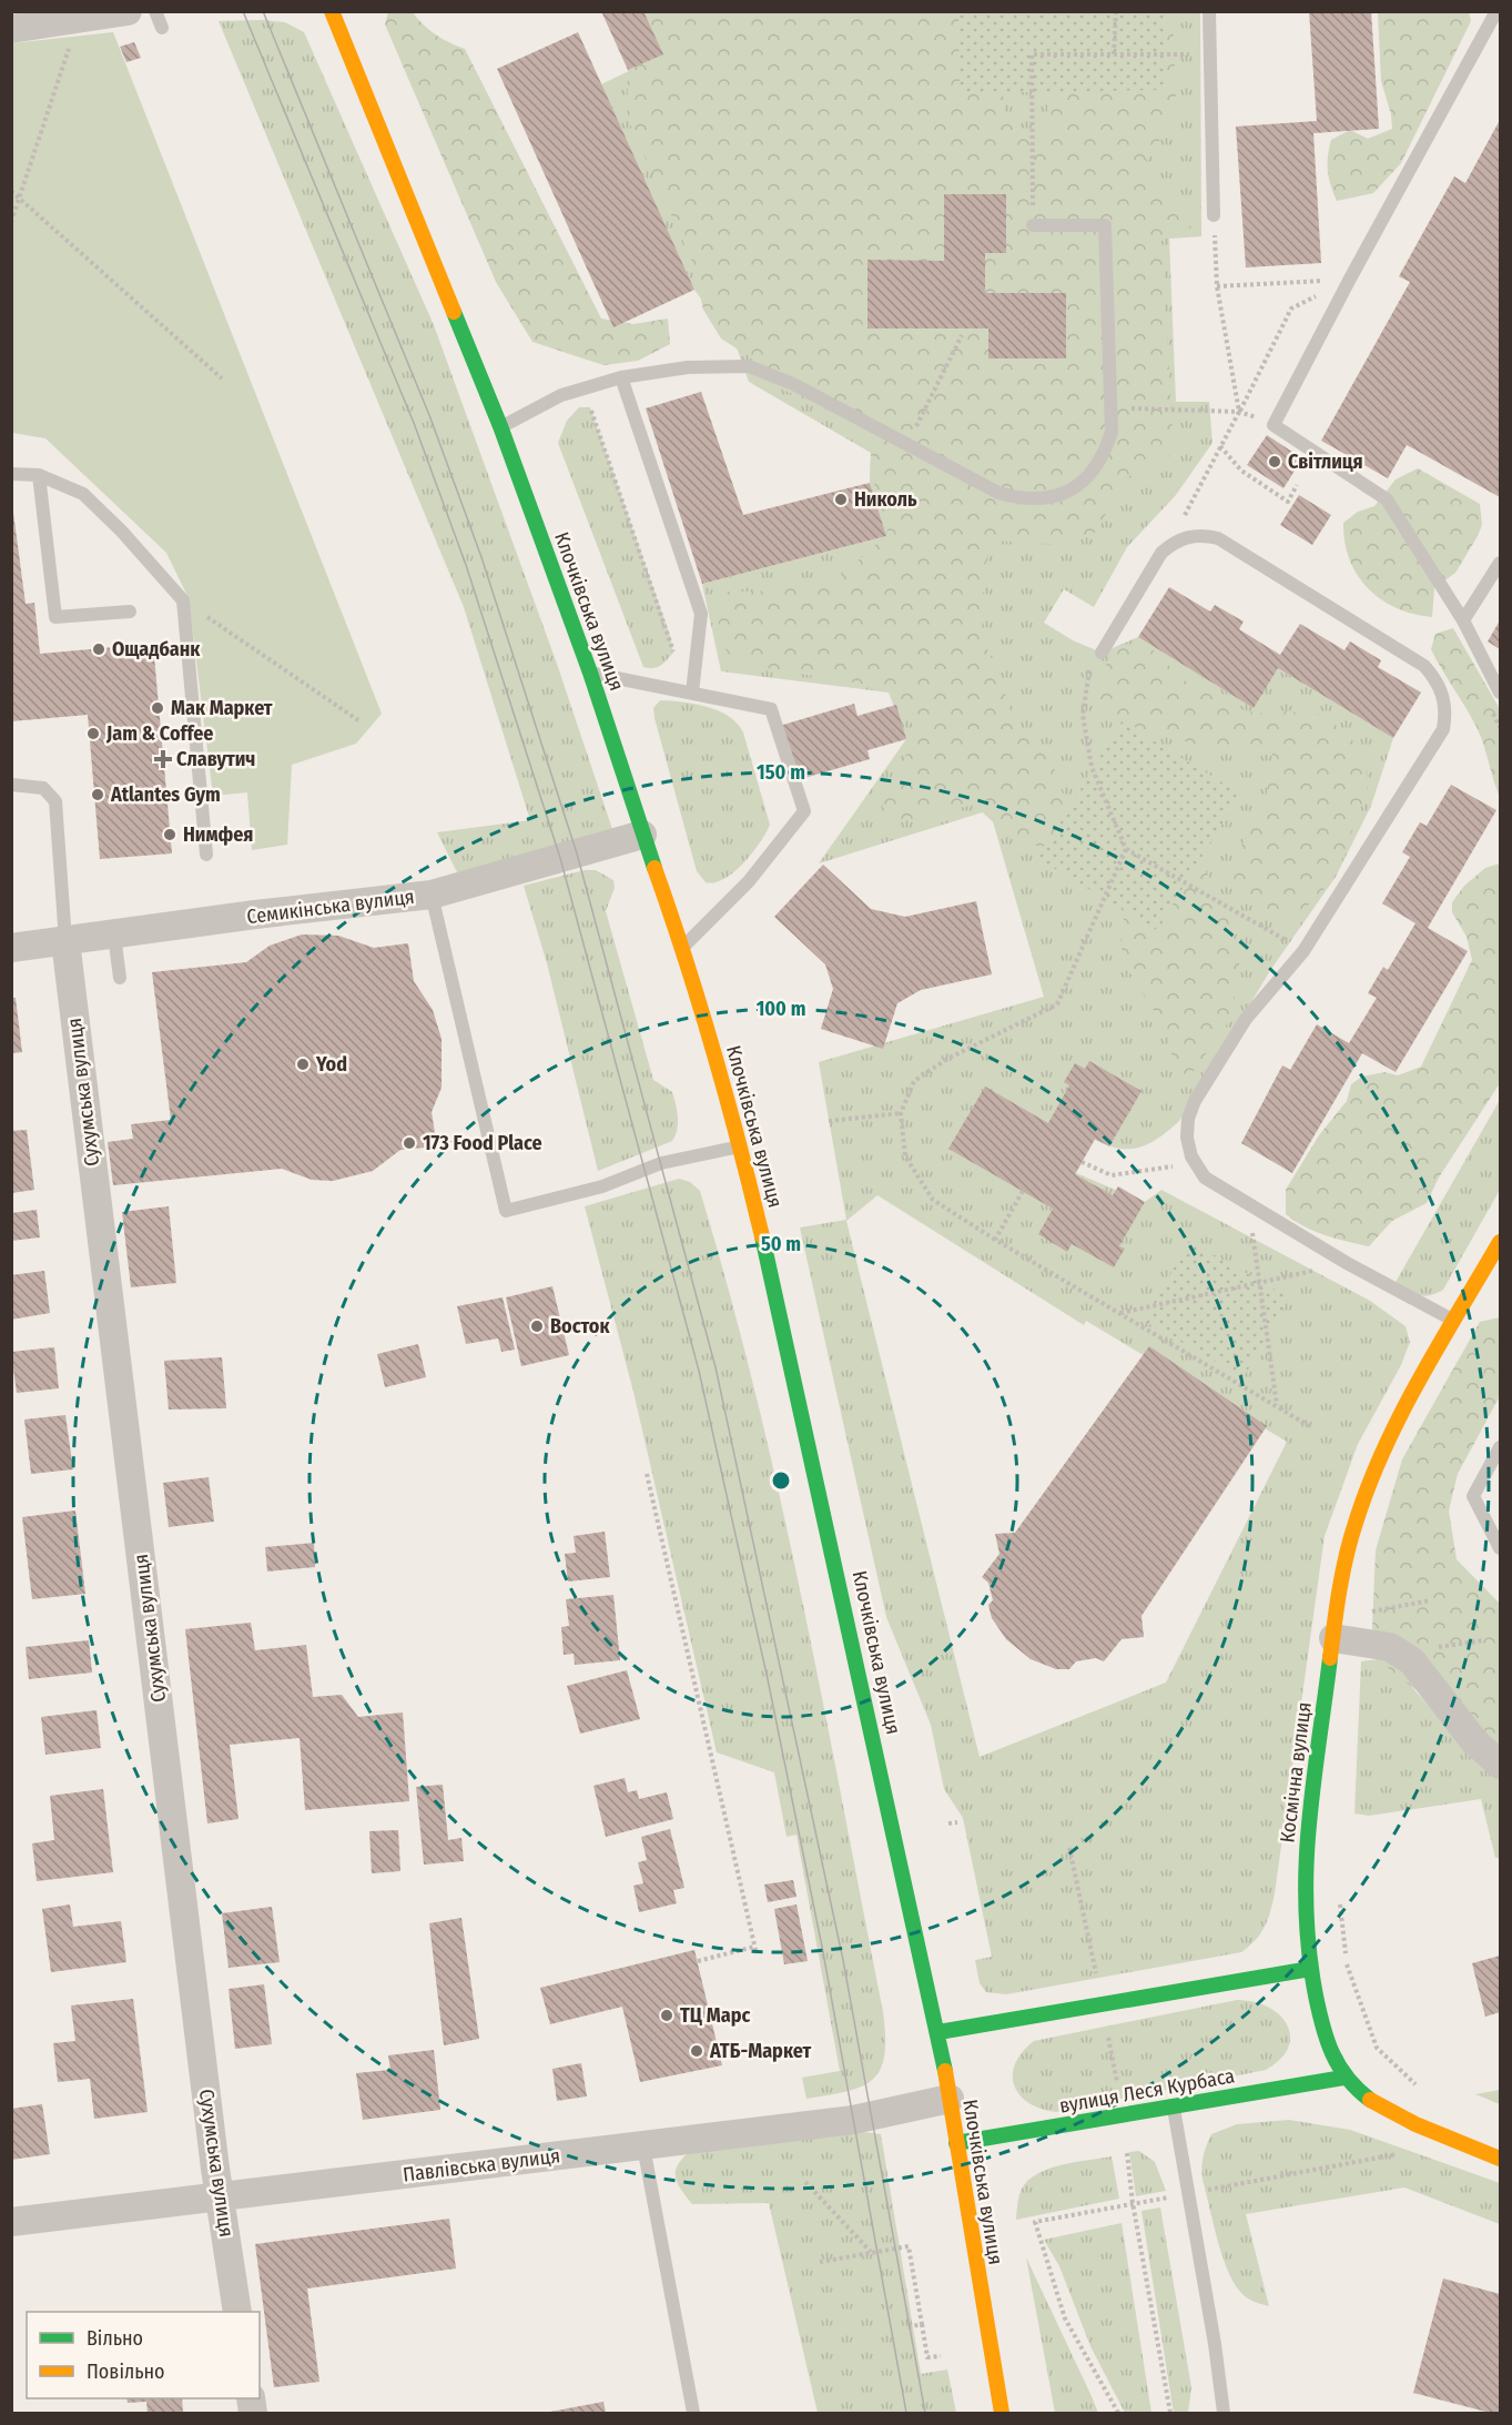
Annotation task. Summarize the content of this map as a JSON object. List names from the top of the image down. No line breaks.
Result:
{"streets":{"main road":["Клочківська вулиця","Космічна вулиця","вулиця Леся Курбаса"],"street":["Семикінська вулиця","Сухумська вулиця","Павлівська вулиця"]},"crossings":[["Клочківська вулиця","Семикінська вулиця"],["Клочківська вулиця","вулиця Леся Курбаса"],["Клочківська вулиця","Павлівська вулиця"],["Семикінська вулиця","Сухумська вулиця"],["Сухумська вулиця","Павлівська вулиця"]],"places":{"other":["Світлиця","Николь","Ощадбанк","Мак Маркет","Jam & Coffee","Atlantes Gym","Нимфея","Yod","173 Food Place","Восток","ТЦ Марс","АТБ-Маркет"],"health":["Славутич"]},"legend":["Вільно","Повільно"],"rings":["150 m","100 m","50 m"]}
